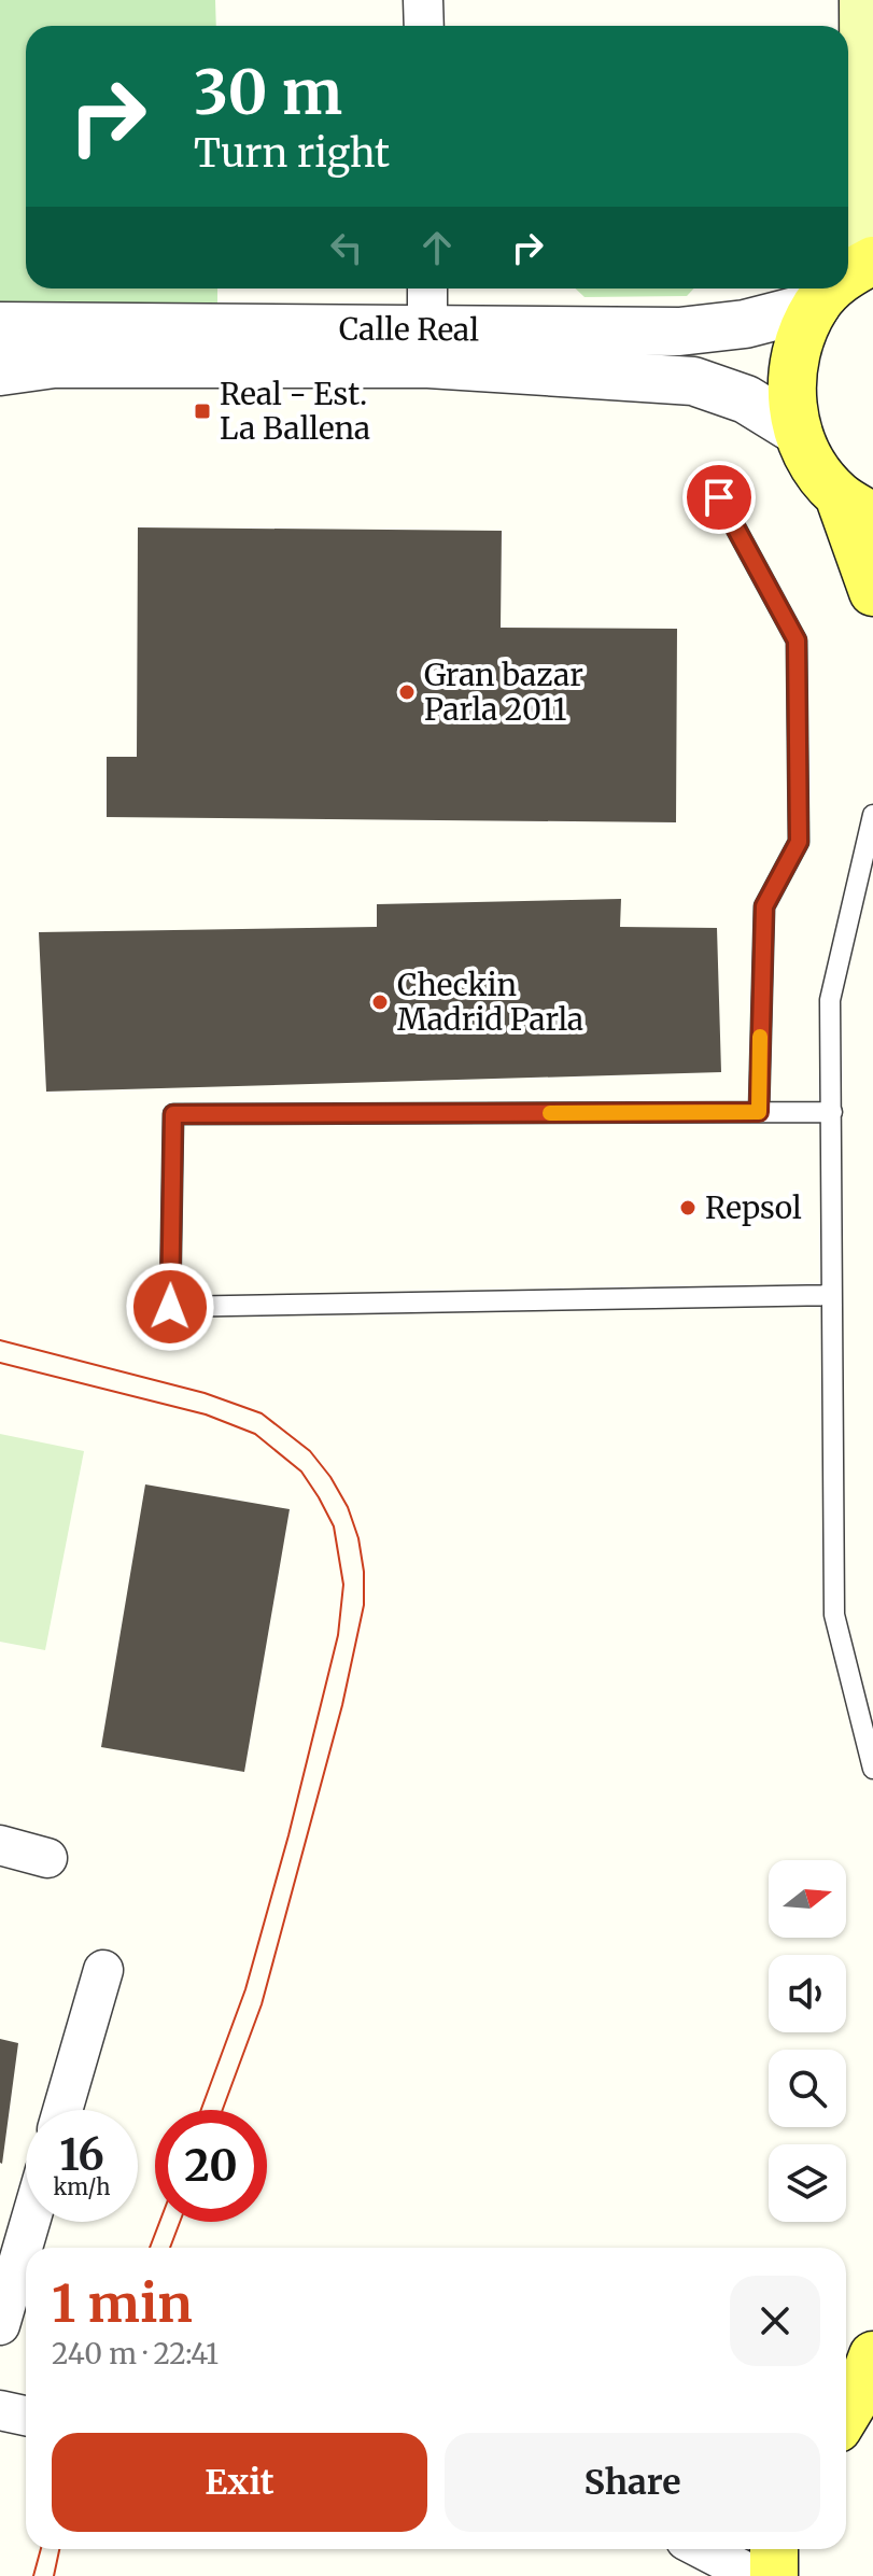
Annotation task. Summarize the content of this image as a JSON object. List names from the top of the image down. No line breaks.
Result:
{"streets":{"street":["Calle Real"]},"places":{"transit":["Real - Est. La Ballena"],"other":["Gran bazar Parla 2011","Checkin Madrid Parla","Repsol"]},"north":"right","page":{"turn":["30 m","Turn right"],"speed":"16 km/h","limit":"20","heading":["1 min","240 m · 22:41"],"buttons":["Exit","Share"]}}
